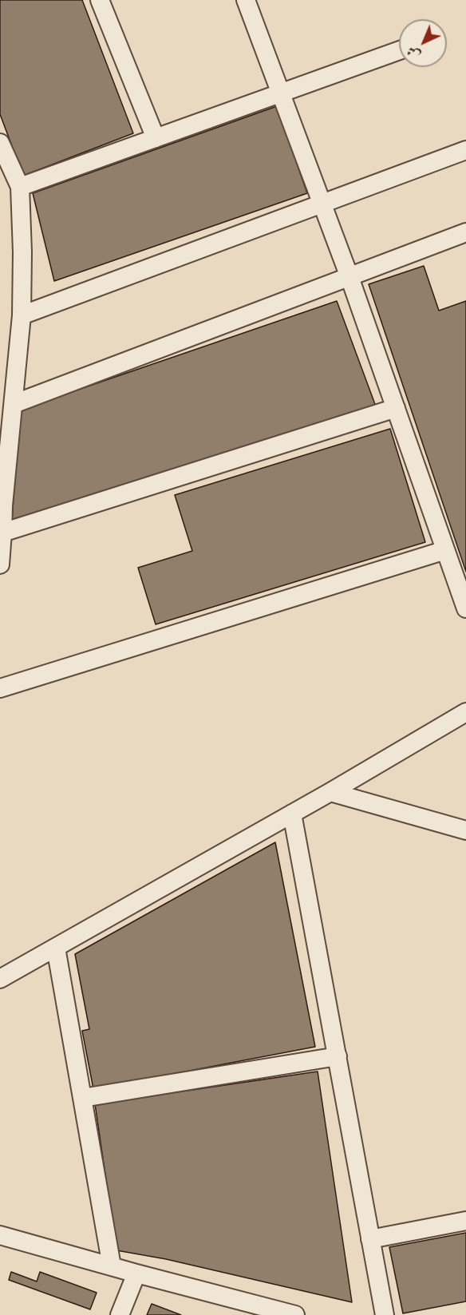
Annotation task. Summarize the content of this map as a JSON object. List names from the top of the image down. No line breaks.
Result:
{"north":"bottom left"}
